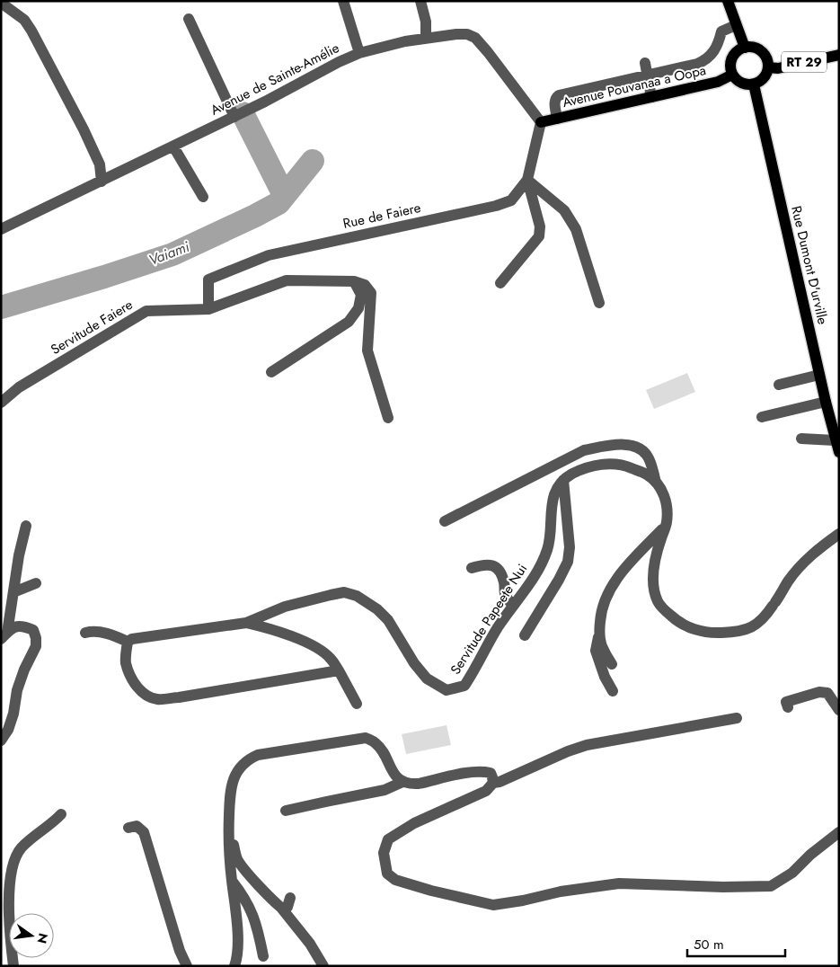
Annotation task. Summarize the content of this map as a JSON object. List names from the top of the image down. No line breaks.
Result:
{"streets":{"main road":["RT 29","Avenue Pouvanaa a Oopa","Rue Dumont D'urville"],"street":["Avenue de Sainte-Amélie","Rue de Faiere","Servitude Faiere","Servitude Papeete Nui"]},"crossings":[["RT 29","Avenue Pouvanaa a Oopa"],["RT 29","Rue Dumont D'urville"],["Avenue de Sainte-Amélie","Avenue Pouvanaa a Oopa"],["Avenue de Sainte-Amélie","Rue de Faiere"],["Avenue Pouvanaa a Oopa","Rue de Faiere"],["Avenue Pouvanaa a Oopa","Rue Dumont D'urville"],["Rue de Faiere","Servitude Faiere"]],"water":["Vaiami"],"scale_bar":"50 m","north":"right"}
